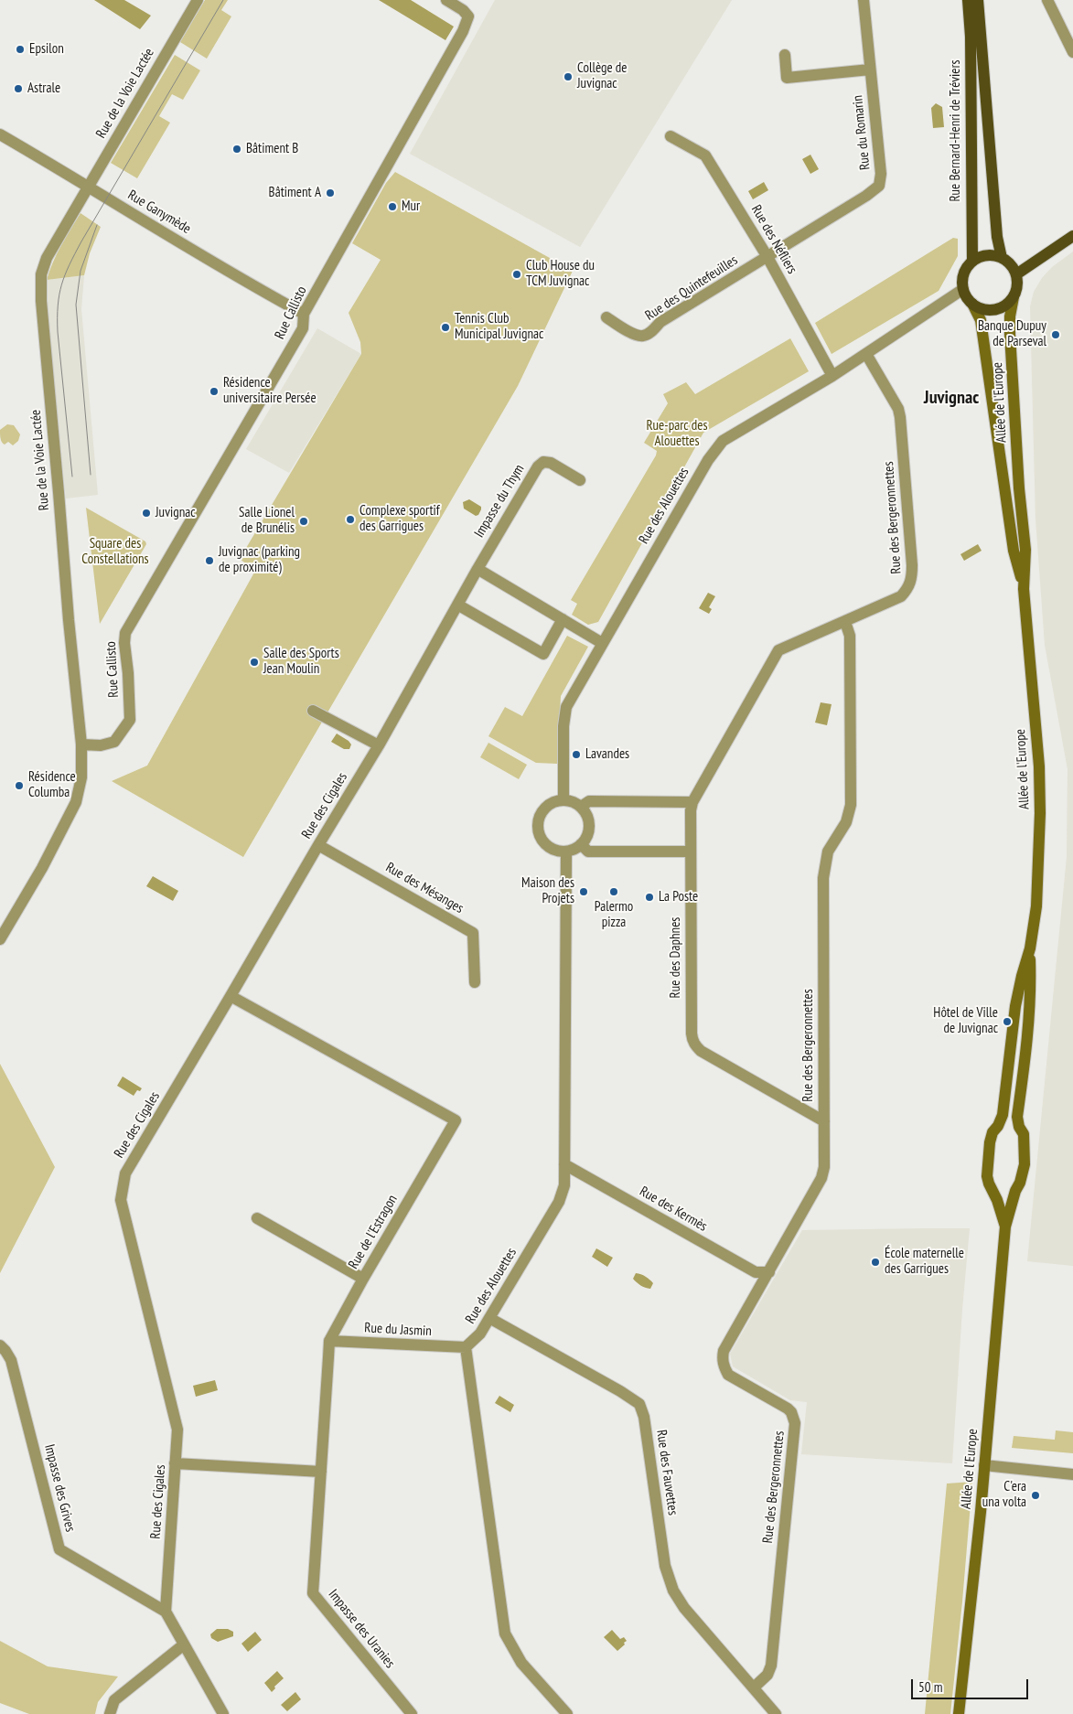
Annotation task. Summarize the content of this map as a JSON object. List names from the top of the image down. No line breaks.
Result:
{"streets":{"main road":["Rue Bernard-Henri de Tréviers"],"street":["Rue de la Voie Lactée","Rue du Romarin","Rue Ganymède","Rue des Néfliers","Rue des Quintefeuilles","Rue Callisto","Allée de l'Europe","Impasse du Thym","Rue des Alouettes","Rue des Bergeronnettes","Rue des Cigales","Rue des Mésanges","Rue des Daphnes","Rue des Kermès","Rue de l'Estragon","Rue du Jasmin","Rue des Fauvettes","Impasse des Grives","Impasse des Uranies"]},"crossings":[["Rue de la Voie Lactée","Rue Ganymède"],["Rue de la Voie Lactée","Rue Callisto"],["Rue Bernard-Henri de Tréviers","Allée de l'Europe"],["Rue Bernard-Henri de Tréviers","Rue des Alouettes"],["Rue du Romarin","Rue des Néfliers"],["Rue du Romarin","Rue des Quintefeuilles"],["Rue Ganymède","Rue Callisto"],["Rue des Néfliers","Rue des Quintefeuilles"],["Rue des Néfliers","Rue des Alouettes"],["Allée de l'Europe","Rue des Alouettes"],["Impasse du Thym","Rue des Cigales"],["Rue des Alouettes","Rue des Bergeronnettes"],["Rue des Alouettes","Rue des Kermès"],["Rue des Alouettes","Rue du Jasmin"],["Rue des Alouettes","Rue des Fauvettes"],["Rue des Bergeronnettes","Rue des Daphnes"],["Rue des Bergeronnettes","Rue des Kermès"],["Rue des Bergeronnettes","Rue des Fauvettes"],["Rue des Cigales","Rue des Mésanges"],["Rue des Cigales","Rue de l'Estragon"],["Rue des Cigales","Impasse des Grives"],["Rue de l'Estragon","Rue du Jasmin"],["Rue de l'Estragon","Impasse des Uranies"]],"districts":["Juvignac"],"parks":["Rue-parc des Alouettes","Square des Constellations"],"places":["Epsilon","Collège de Juvignac","Astrale","Bâtiment B","Bâtiment A","Mur","Club House du TCM Juvignac","Tennis Club Municipal Juvignac","Banque Dupuy de Parseval","Résidence universitaire Persée","Juvignac","Complexe sportif des Garrigues","Salle Lionel de Brunélis","Juvignac (parking de proximité)","Salle des Sports Jean Moulin","Lavandes","Résidence Columba","Maison des Projets","Palermo pizza","La Poste","Hôtel de Ville de Juvignac","École maternelle des Garrigues","C'era una volta"],"scale_bar":"50 m"}
